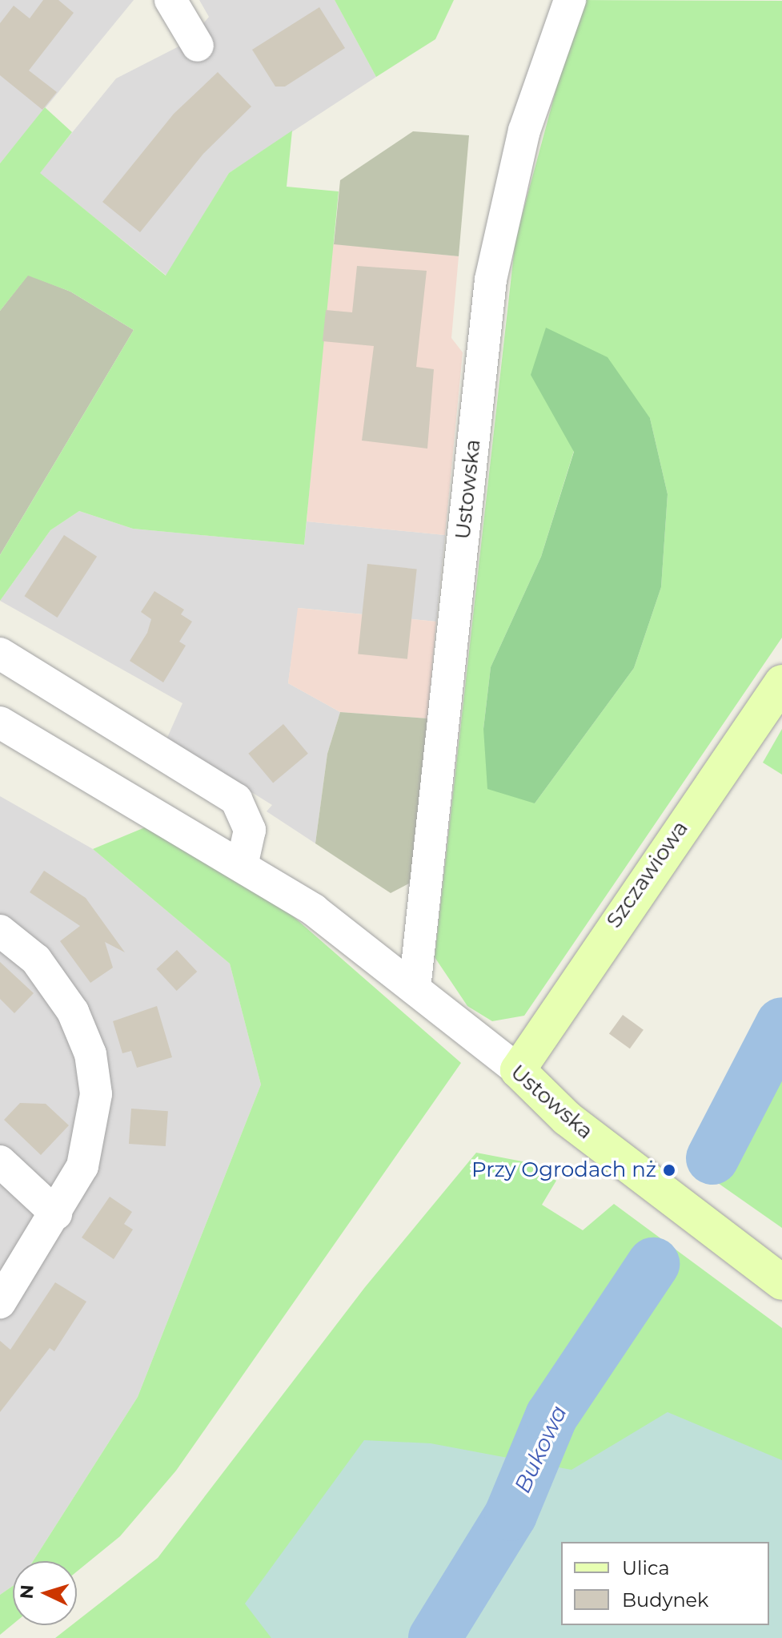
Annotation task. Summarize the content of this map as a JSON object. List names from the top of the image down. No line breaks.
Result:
{"streets":{"street":["Ustowska","Szczawiowa"]},"crossings":[["Ustowska","Szczawiowa"]],"water":["Bukowa"],"places":["Przy Ogrodach nż"],"legend":["Ulica","Budynek"],"north":"left"}
